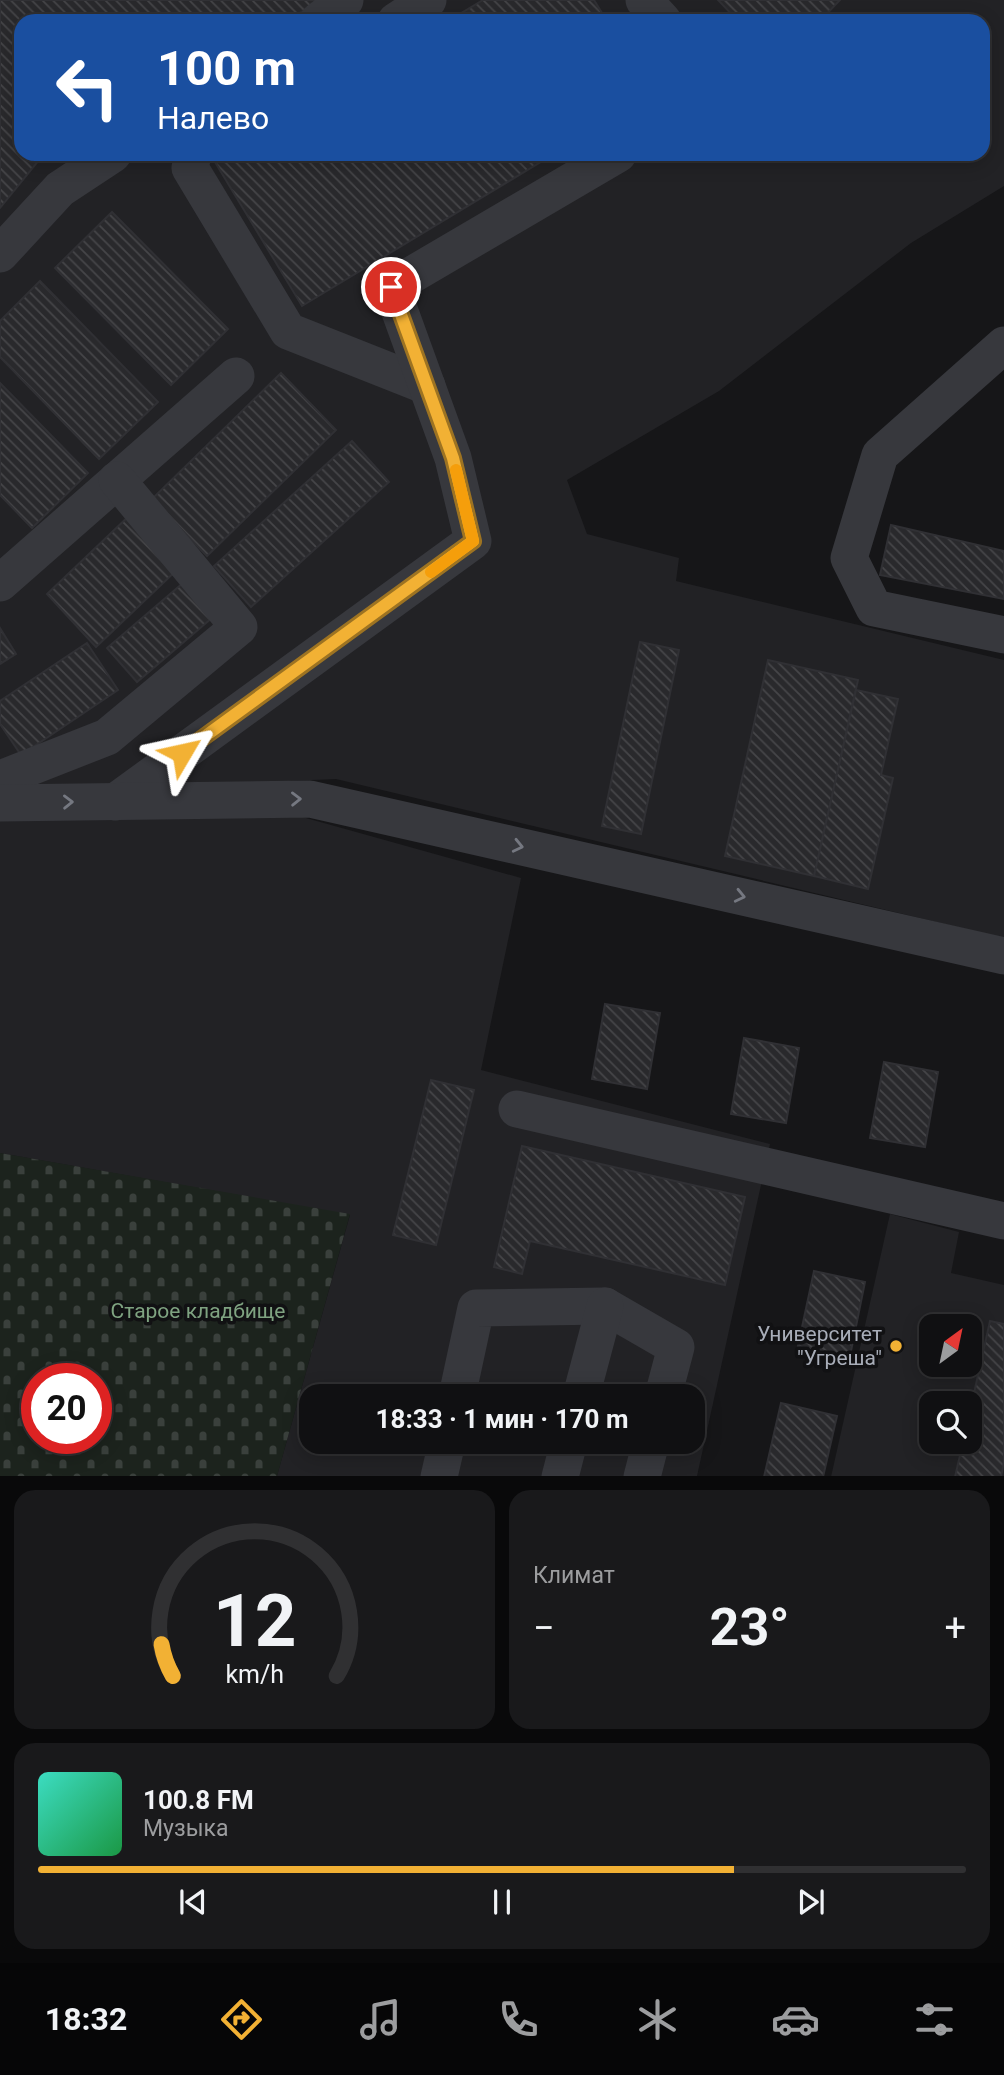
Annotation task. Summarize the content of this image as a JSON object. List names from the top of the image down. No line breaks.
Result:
{"parks":["Старое кладбище"],"places":["Университет \"Угреша\""],"north":"top right","page":{"turn":["100 m","Налево"],"limit":"20","trip":"18:33 · 1 мин · 170 m","tile":"Климат","heat":["−","23°","+"],"song":["100.8 FM","Музыка"],"tabs":"18:32","gauge":["12","km/h"]}}
